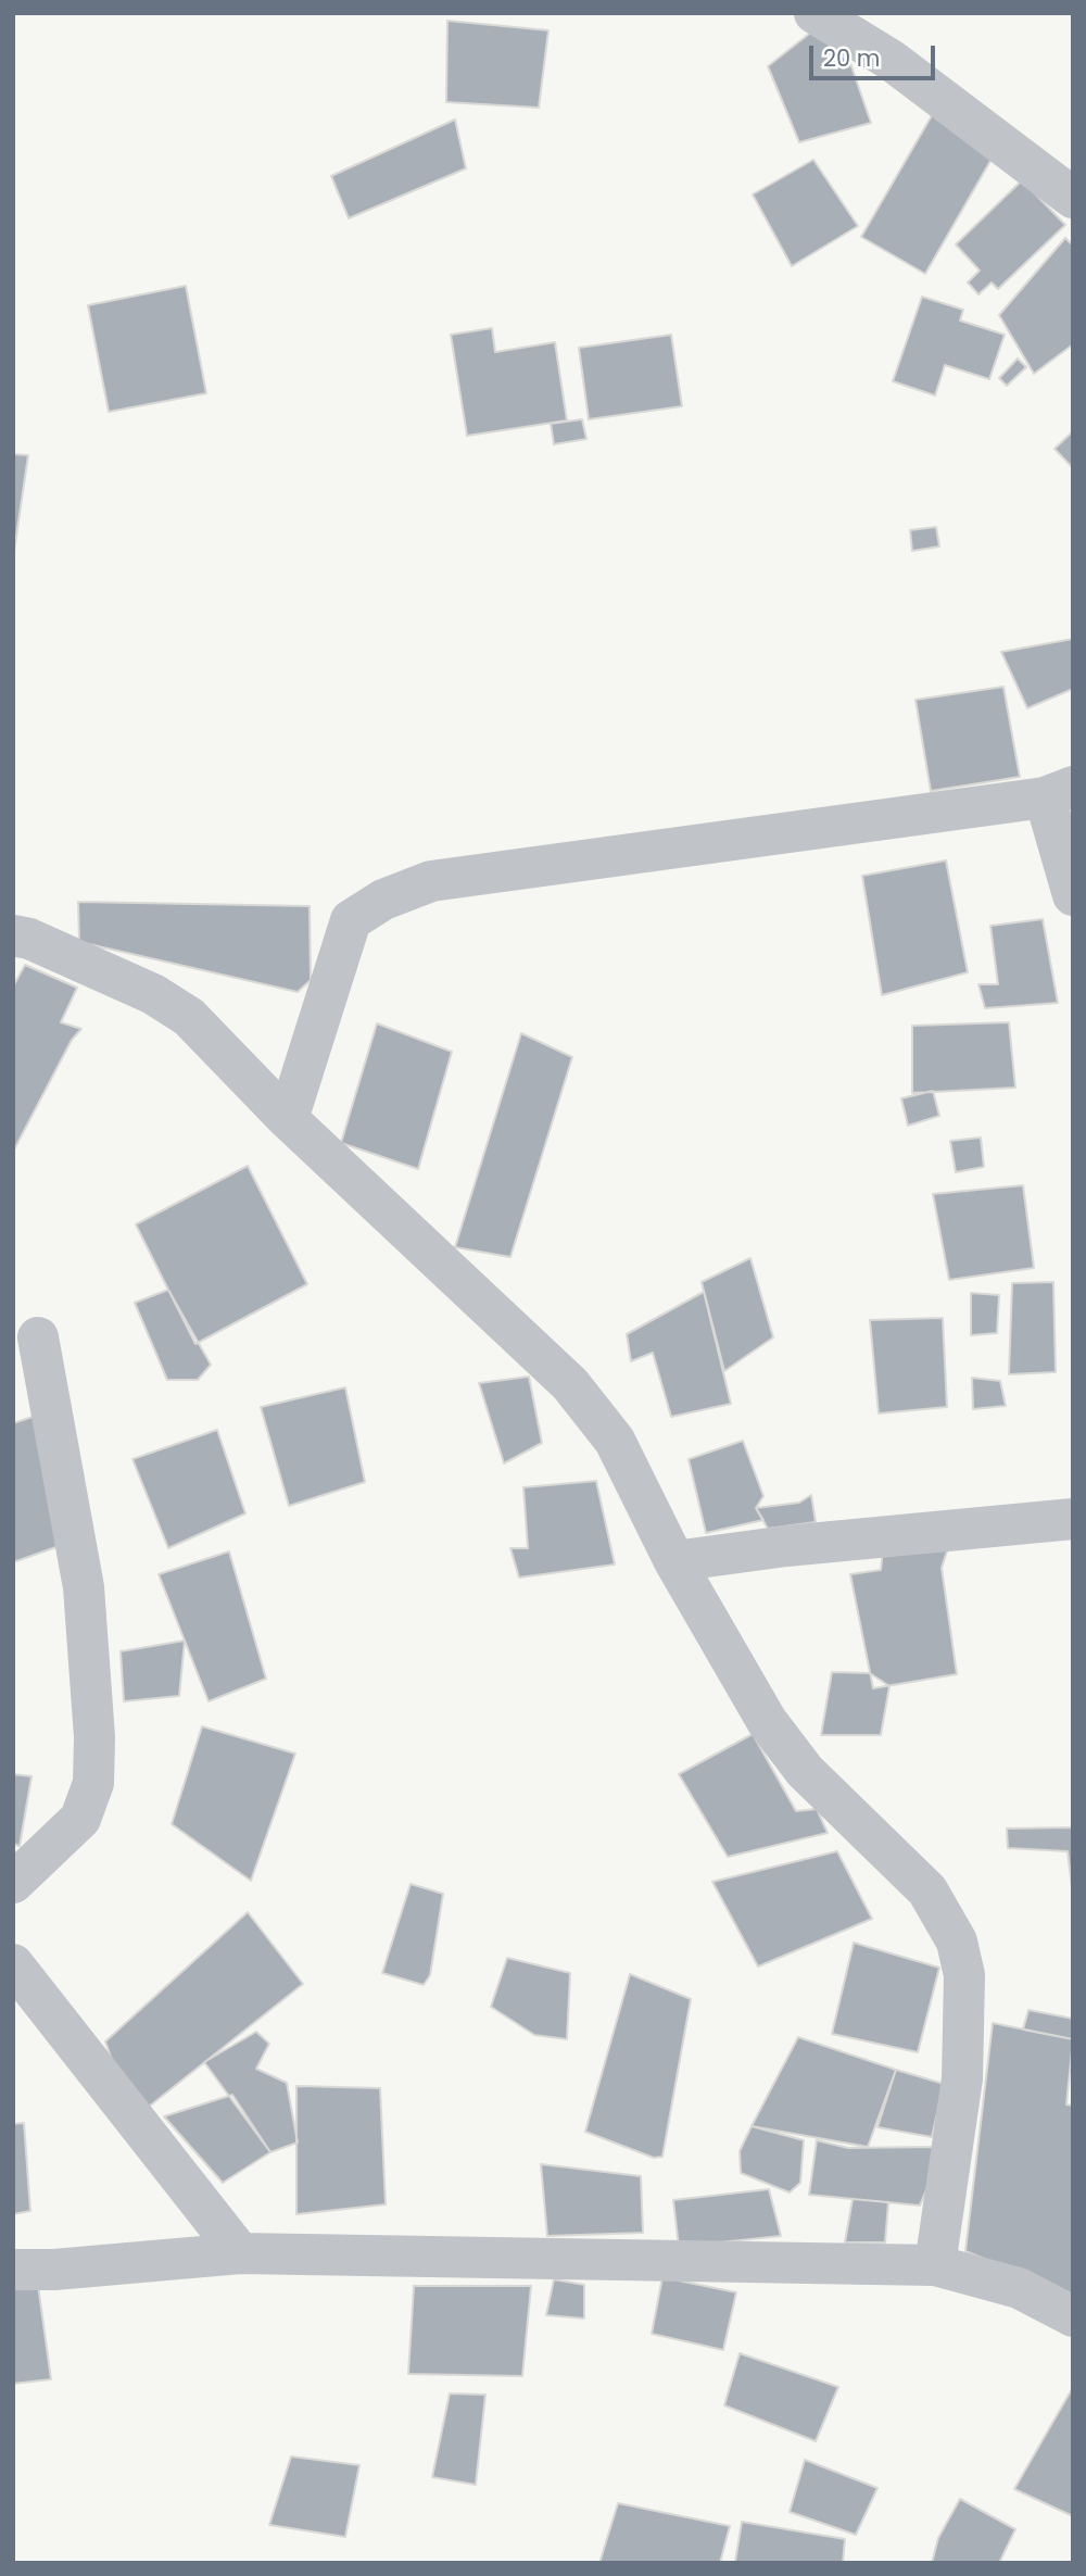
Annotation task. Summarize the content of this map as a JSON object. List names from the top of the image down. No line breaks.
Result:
{"scale_bar":"20 m"}
